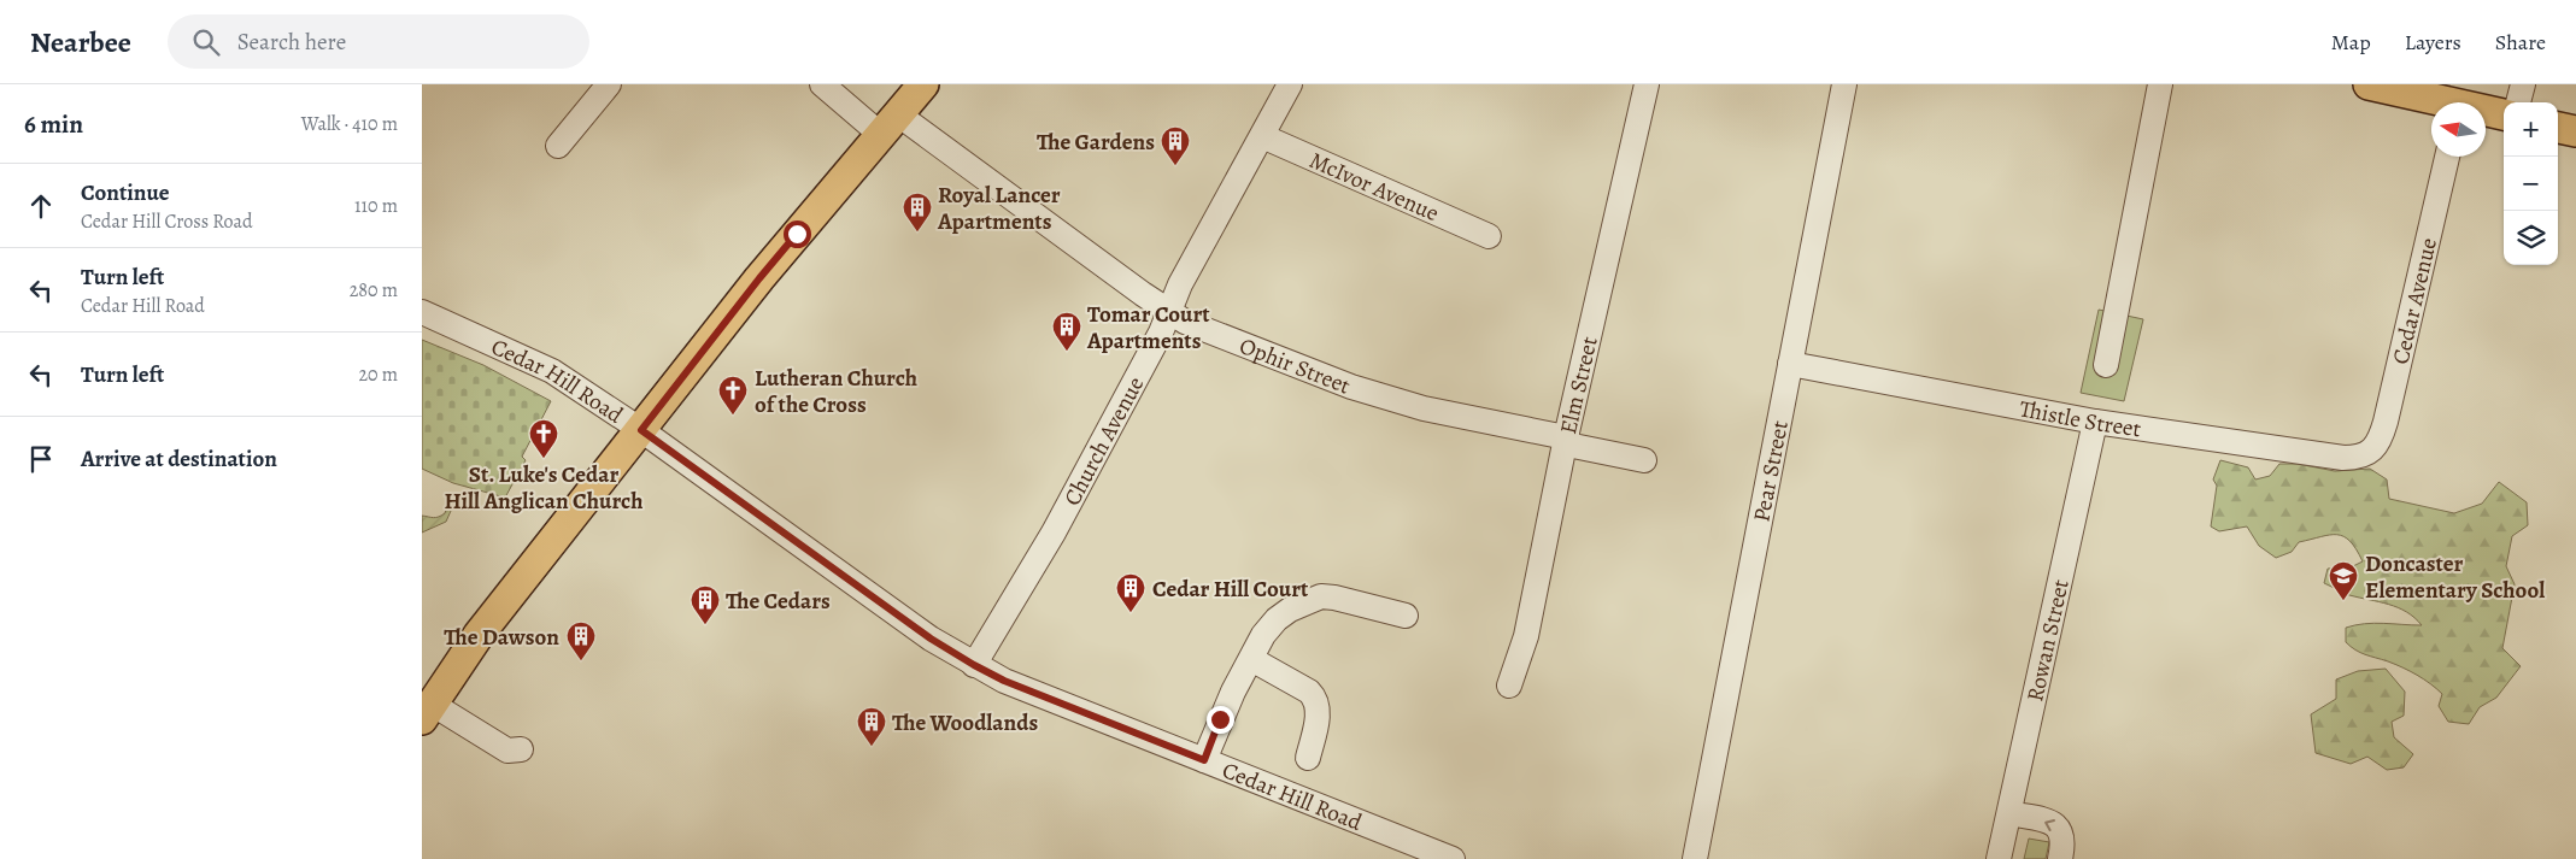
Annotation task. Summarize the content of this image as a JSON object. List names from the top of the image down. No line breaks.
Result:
{"streets":{"street":["McIvor Avenue","Cedar Avenue","Ophir Street","Cedar Hill Road","Elm Street","Thistle Street","Church Avenue","Pear Street","Rowan Street"]},"crossings":[["McIvor Avenue","Church Avenue"],["Cedar Avenue","Thistle Street"],["Ophir Street","Elm Street"],["Ophir Street","Church Avenue"],["Cedar Hill Road","Church Avenue"],["Thistle Street","Pear Street"],["Thistle Street","Rowan Street"]],"places":{"building":["The Gardens","Royal Lancer Apartments","Tomar Court Apartments","Cedar Hill Court","The Cedars","The Dawson","The Woodlands"],"church":["Lutheran Church of the Cross","St. Luke's Cedar Hill Anglican Church"],"school or university":["Doncaster Elementary School"]},"north":"left","page":{"header":"Nearbee","search":"Search here","nav":["Map","Layers","Share"],"heading":["6 min","Walk · 410 m"],"map_buttons":["+","−"],"list":[["Continue","Cedar Hill Cross Road","110 m"],["Turn left","Cedar Hill Road","280 m"],["Turn left","20 m"],"Arrive at destination"]}}
